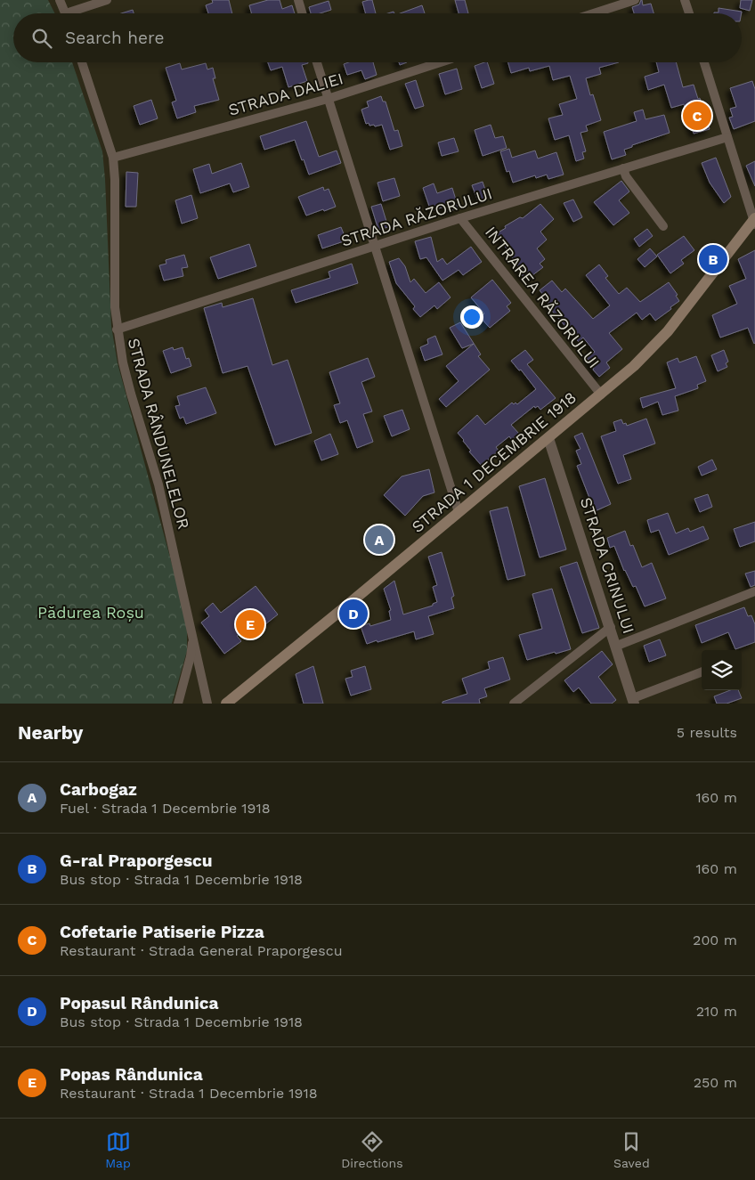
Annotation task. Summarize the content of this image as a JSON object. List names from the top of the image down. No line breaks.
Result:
{"streets":{"main road":["STRADA 1 DECEMBRIE 1918"],"street":["STRADA DALIEI","STRADA RĂZORULUI","INTRAREA RĂZORULUI","STRADA RÂNDUNELELOR","STRADA CRINULUI"]},"crossings":[["STRADA DALIEI","STRADA RÂNDUNELELOR"],["STRADA RĂZORULUI","INTRAREA RĂZORULUI"],["STRADA RĂZORULUI","STRADA RÂNDUNELELOR"],["INTRAREA RĂZORULUI","STRADA 1 DECEMBRIE 1918"],["STRADA 1 DECEMBRIE 1918","STRADA CRINULUI"]],"parks":["Pădurea Roșu"],"page":{"search":"Search here","pins":["C","B","A","D","E"],"heading":["Nearby","5 results"],"list":[{"mark":"A","name":"Carbogaz","note":"Fuel · Strada 1 Decembrie 1918","value":"160 m"},{"mark":"B","name":"G-ral Praporgescu","note":"Bus stop · Strada 1 Decembrie 1918","value":"160 m"},{"mark":"C","name":"Cofetarie Patiserie Pizza","note":"Restaurant · Strada General Praporgescu","value":"200 m"},{"mark":"D","name":"Popasul Rândunica","note":"Bus stop · Strada 1 Decembrie 1918","value":"210 m"},{"mark":"E","name":"Popas Rândunica","note":"Restaurant · Strada 1 Decembrie 1918","value":"250 m"}],"nav":["Map","Directions","Saved"]}}
